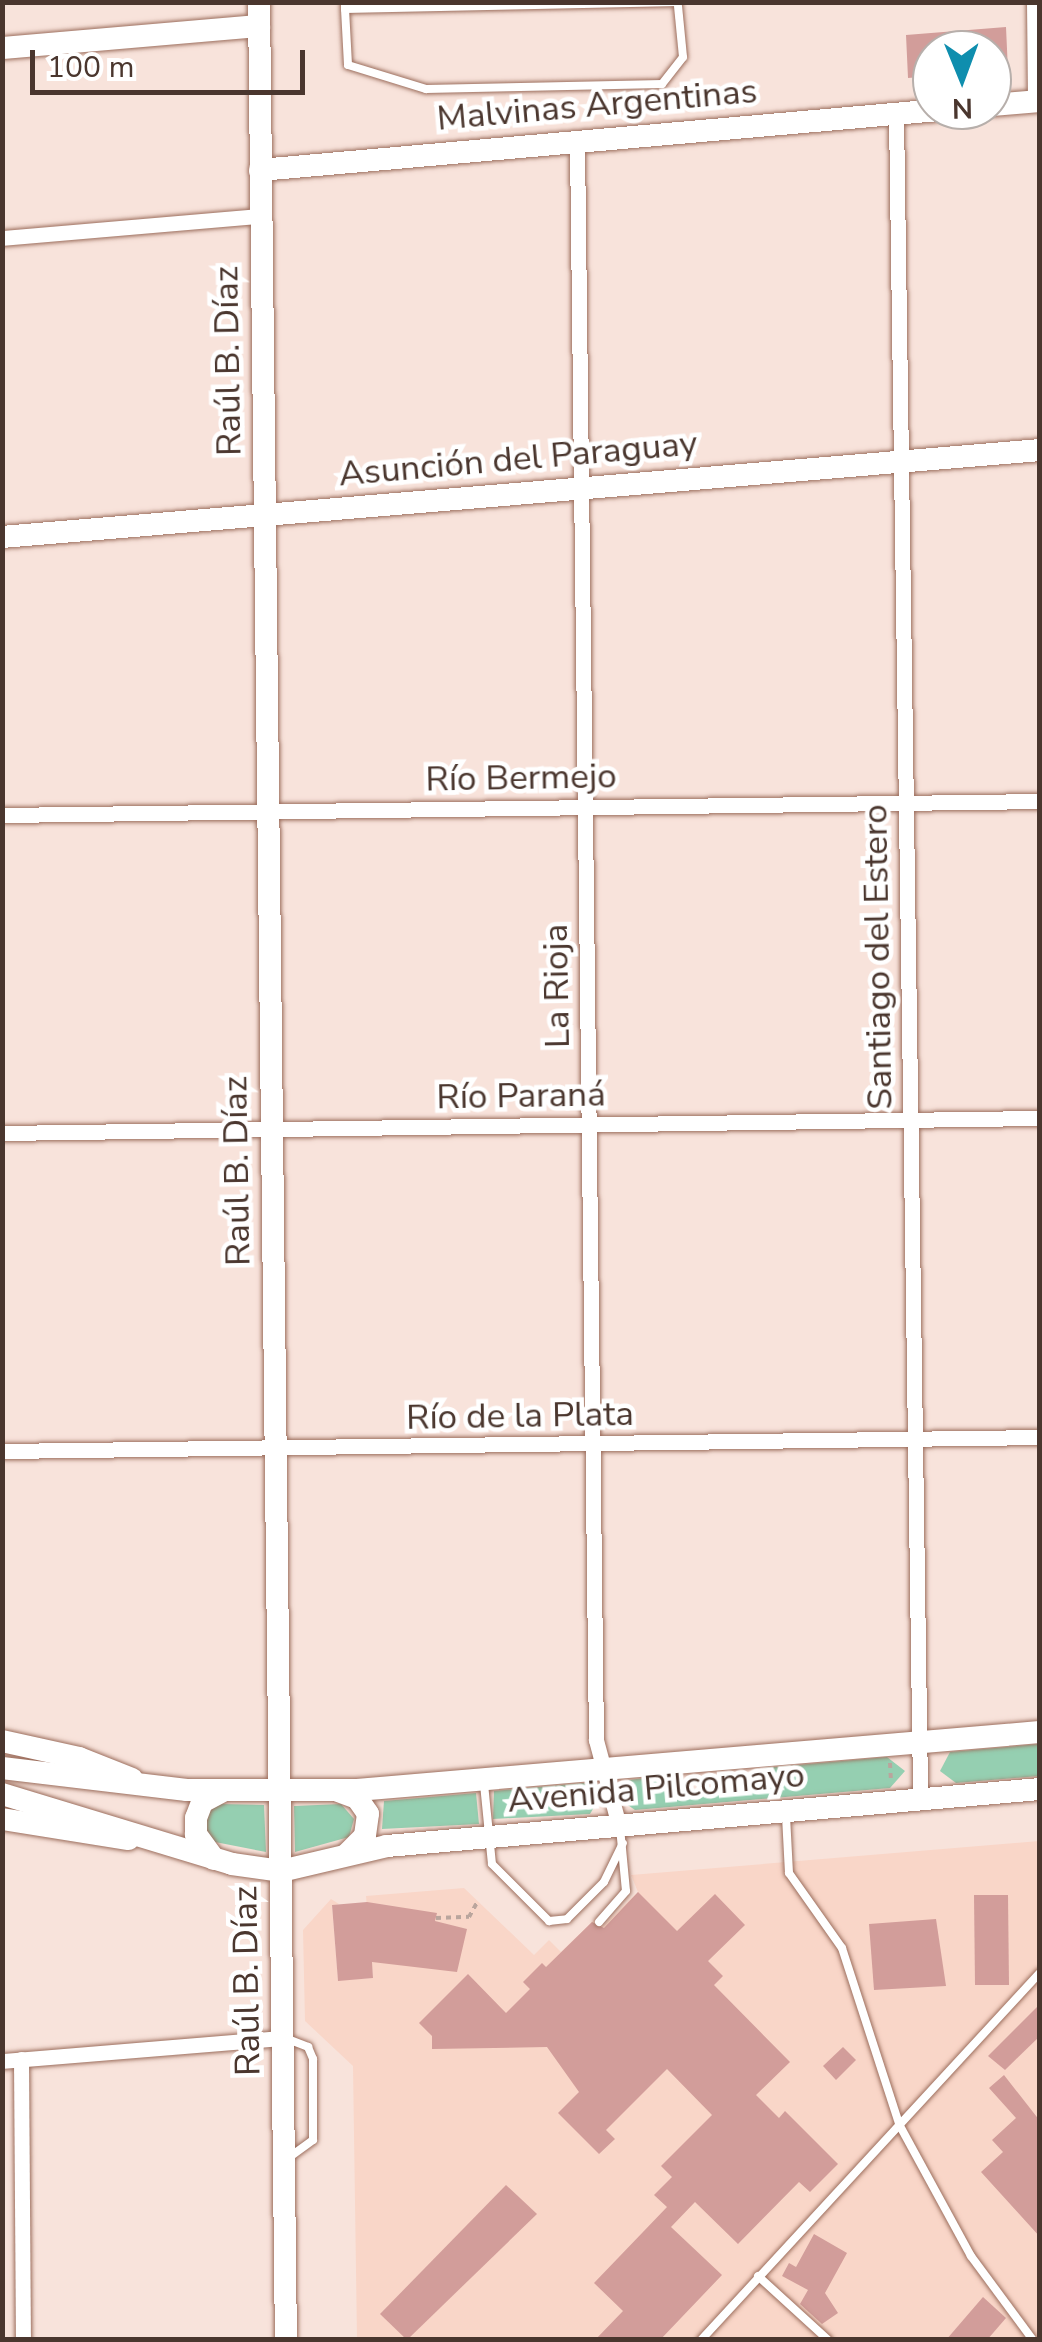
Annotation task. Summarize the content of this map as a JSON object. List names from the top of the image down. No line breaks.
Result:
{"streets":{"main road":["Malvinas Argentinas","Raúl B. Díaz","Asunción del Paraguay","Avenida Pilcomayo"],"street":["Río Bermejo","Santiago del Estero","La Rioja","Río Paraná","Río de la Plata"]},"crossings":[["Malvinas Argentinas","Raúl B. Díaz"],["Malvinas Argentinas","Santiago del Estero"],["Malvinas Argentinas","La Rioja"],["Raúl B. Díaz","Asunción del Paraguay"],["Raúl B. Díaz","Río Bermejo"],["Raúl B. Díaz","Río Paraná"],["Raúl B. Díaz","Río de la Plata"],["Raúl B. Díaz","Avenida Pilcomayo"],["Asunción del Paraguay","Santiago del Estero"],["Asunción del Paraguay","La Rioja"],["Río Bermejo","Santiago del Estero"],["Río Bermejo","La Rioja"],["Santiago del Estero","Río Paraná"],["Santiago del Estero","Río de la Plata"],["Santiago del Estero","Avenida Pilcomayo"],["La Rioja","Río Paraná"],["La Rioja","Río de la Plata"],["La Rioja","Avenida Pilcomayo"]],"scale_bar":"100 m","north":"bottom"}
